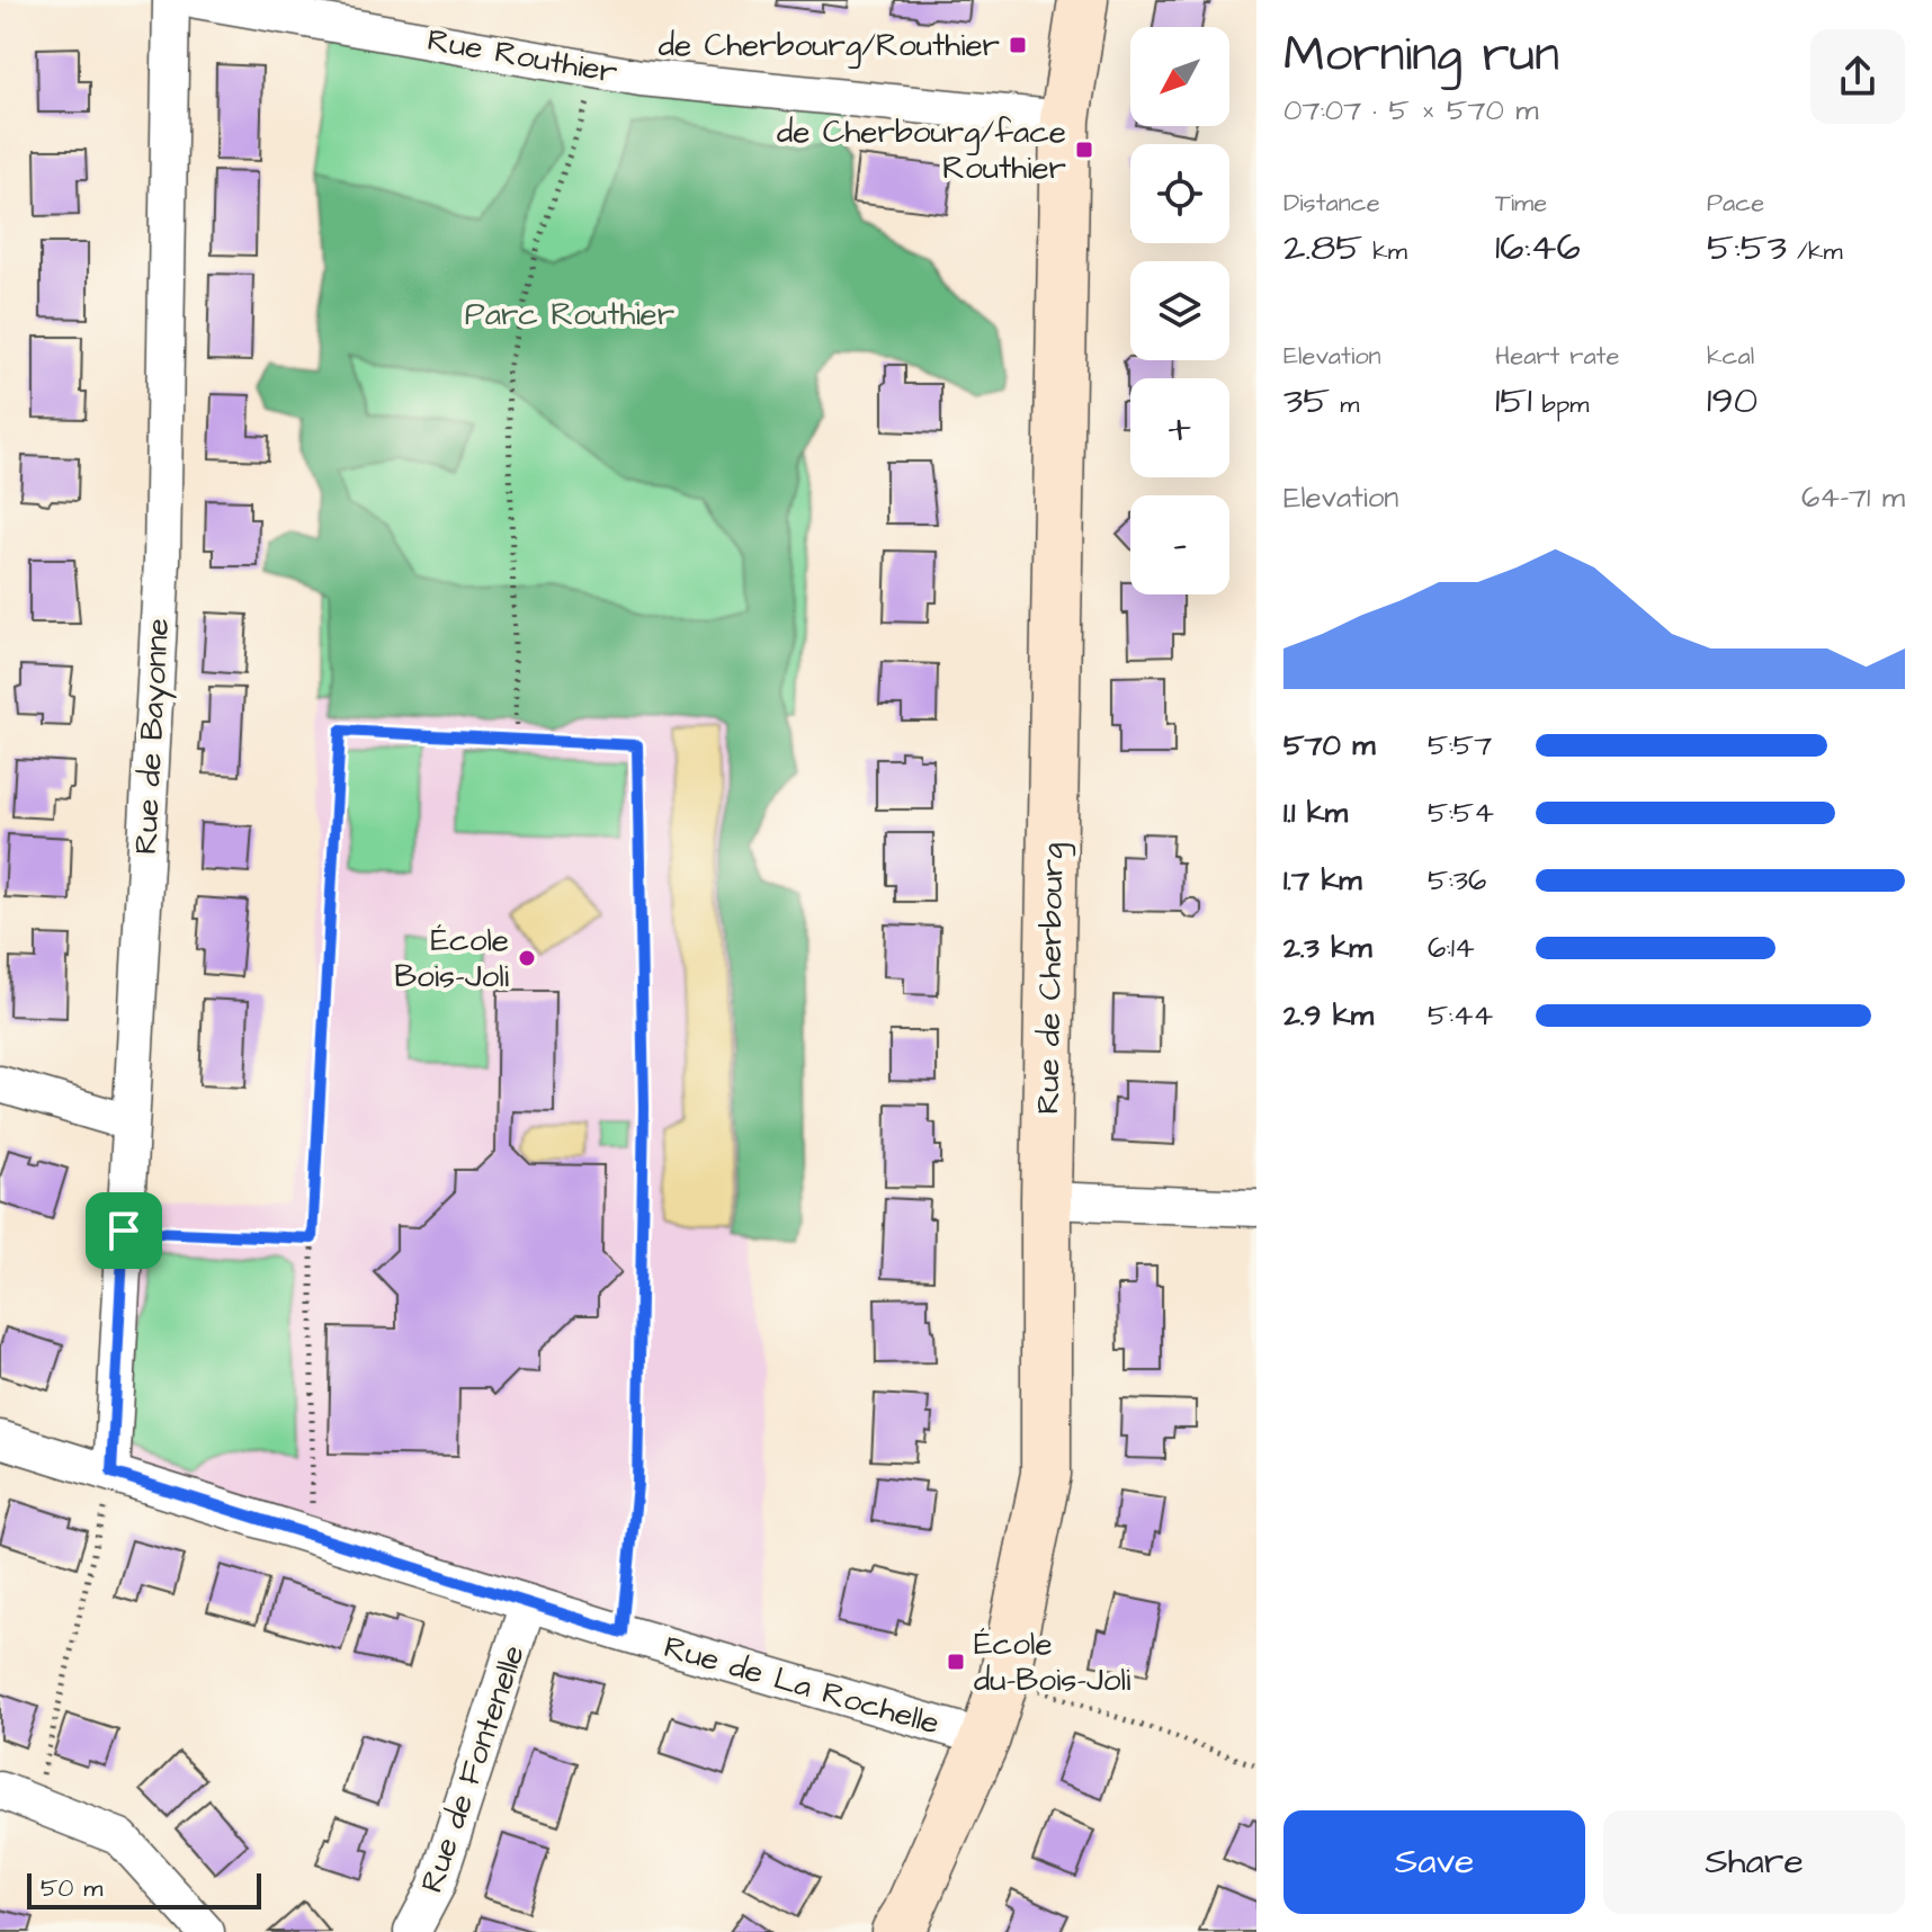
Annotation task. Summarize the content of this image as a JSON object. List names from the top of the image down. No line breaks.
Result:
{"streets":{"street":["Rue Routhier","Rue de Bayonne","Rue de Cherbourg","Rue de La Rochelle","Rue de Fontenelle"]},"crossings":[["Rue Routhier","Rue de Cherbourg"],["Rue de Bayonne","Rue de La Rochelle"],["Rue de Cherbourg","Rue de La Rochelle"],["Rue de La Rochelle","Rue de Fontenelle"]],"parks":["Parc Routhier"],"places":{"transit":["de Cherbourg/Routhier","de Cherbourg/face Routhier","École du-Bois-Joli"],"other":["École Bois-Joli"]},"scale_bar":"50 m","north":"bottom left","page":{"heading":["Morning run","07:07 · 5 × 570 m"],"map_buttons":["+","−"],"stats":[["Distance","2.85 km"],["Time","16:46"],["Pace","5:53 /km"],["Elevation","35 m"],["Heart rate","151 bpm"],["kcal","190"]],"chart":["Elevation","64–71 m"],"list":[{"name":"570 m","note":"5:57"},{"name":"1.1 km","note":"5:54"},{"name":"1.7 km","note":"5:36"},{"name":"2.3 km","note":"6:14"},{"name":"2.9 km","note":"5:44"}],"buttons":["Save","Share"],"scale":"50 m"}}
